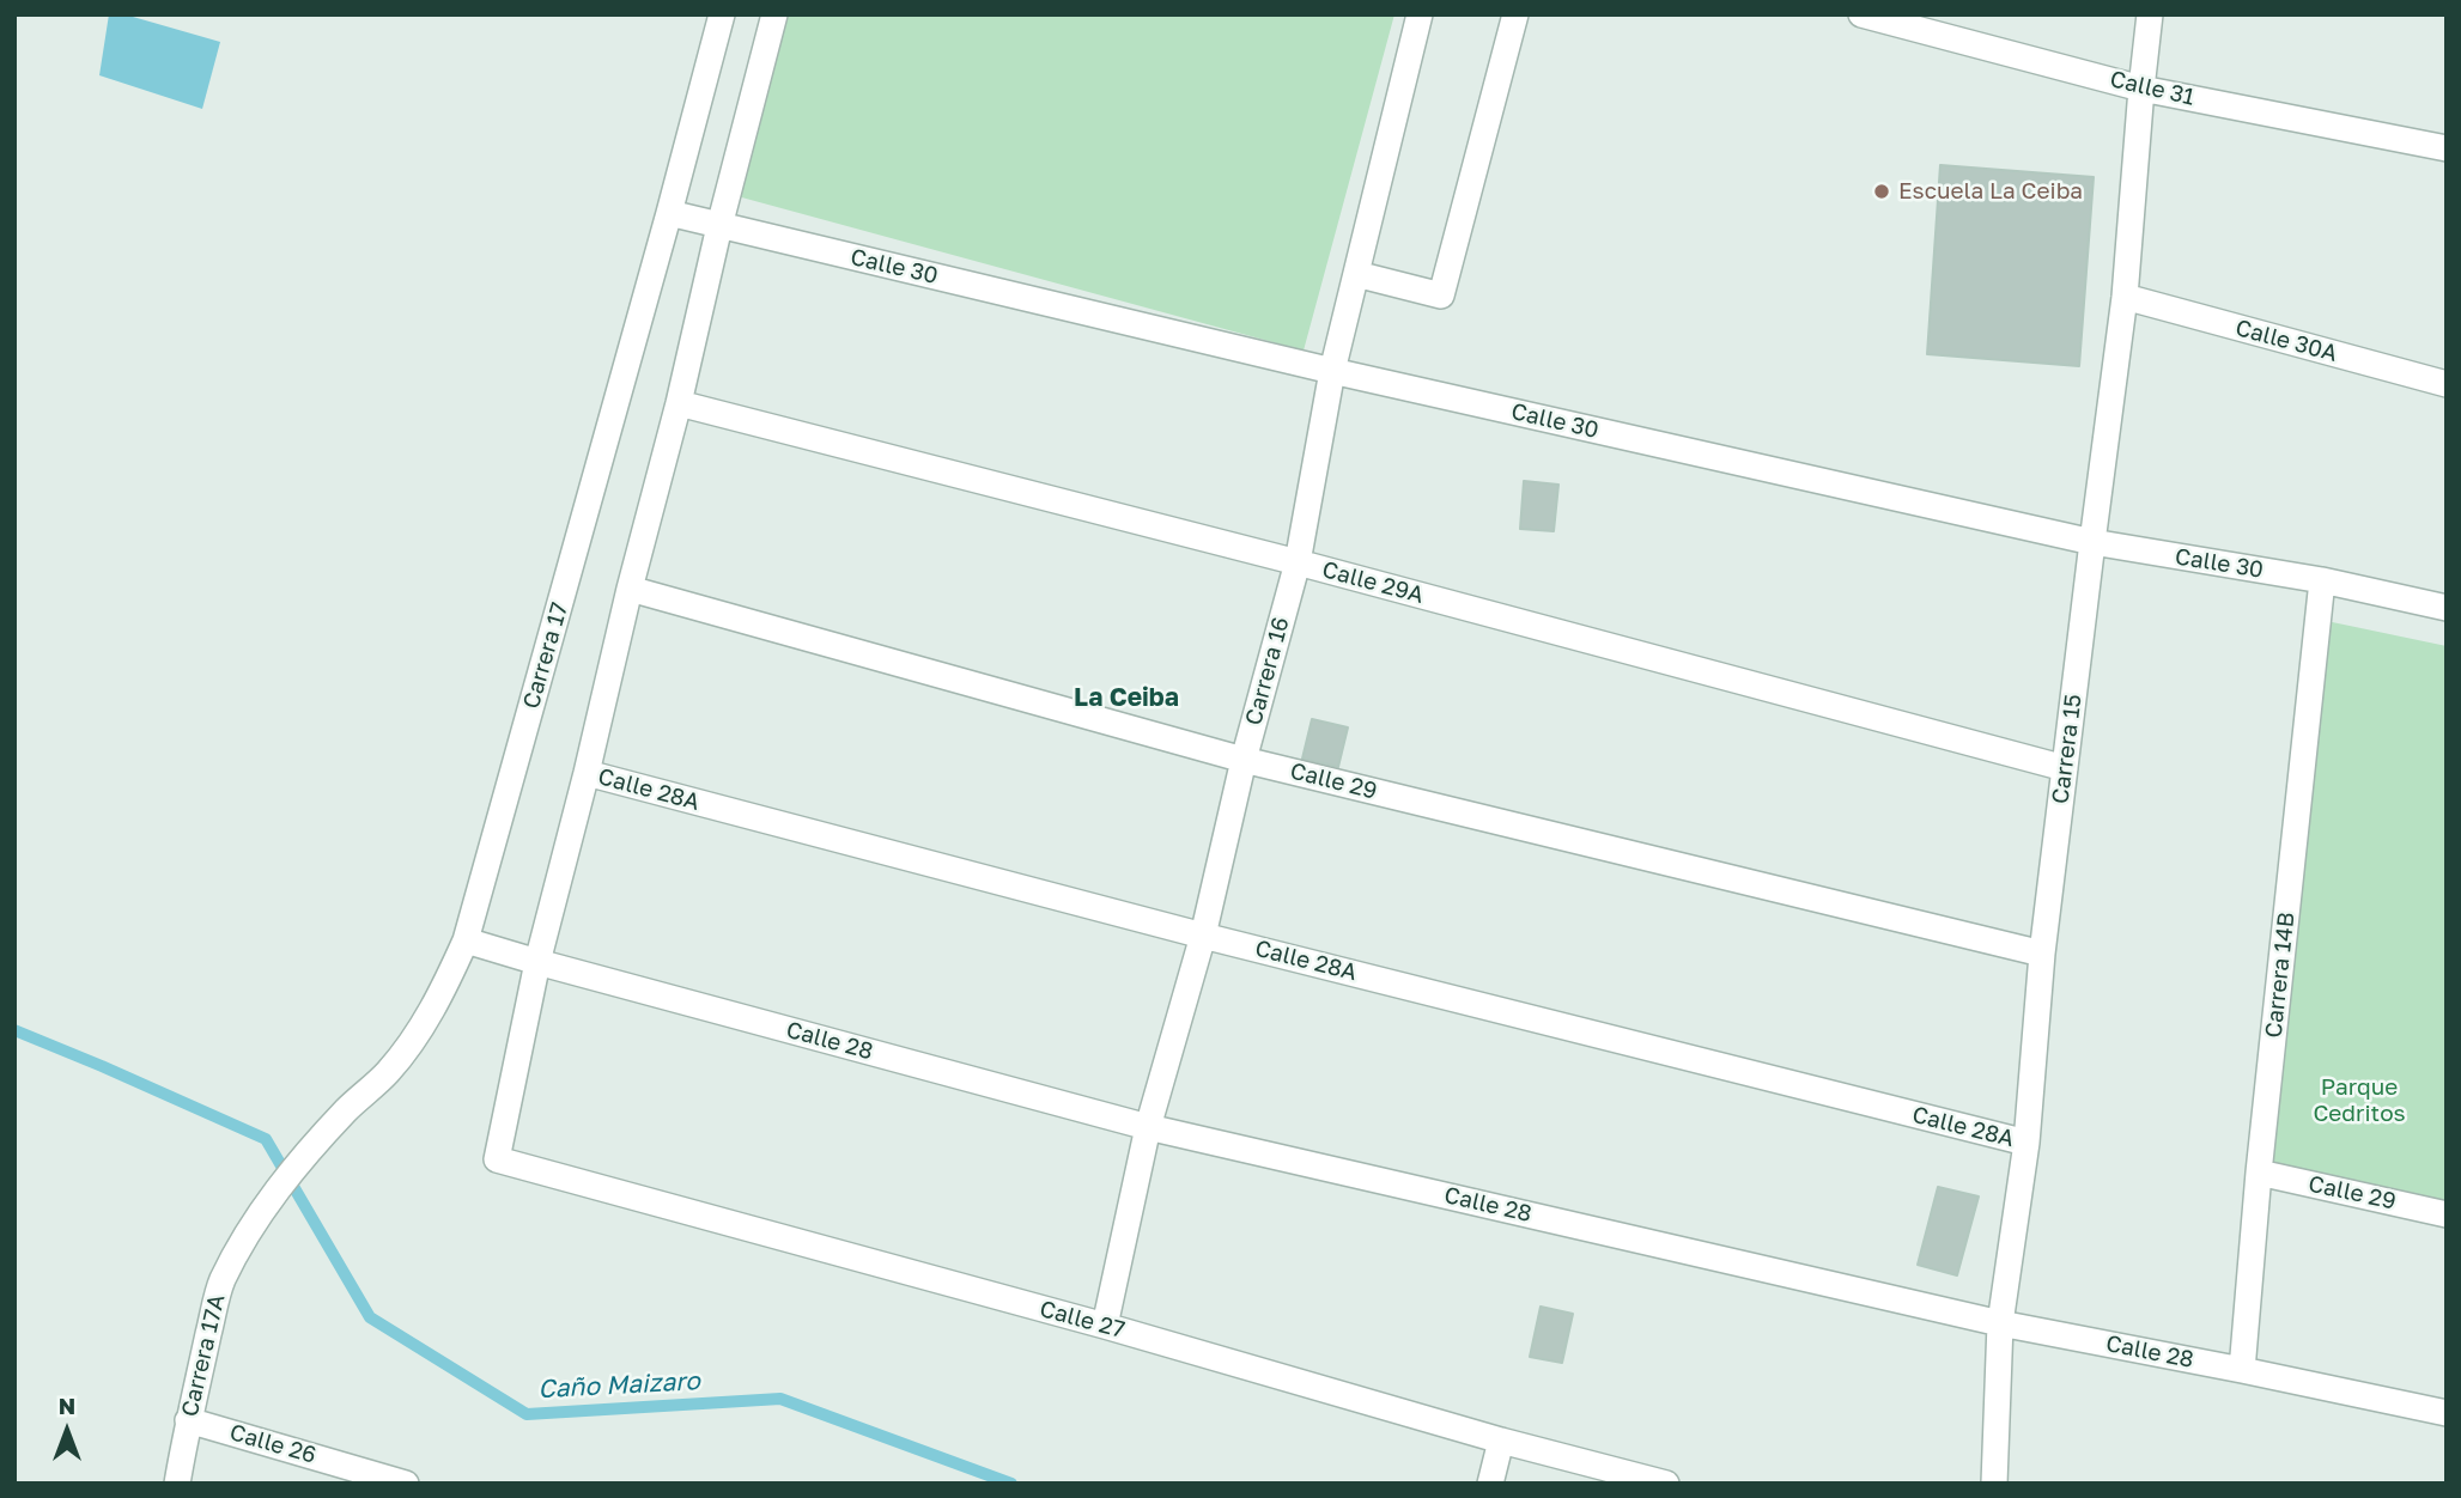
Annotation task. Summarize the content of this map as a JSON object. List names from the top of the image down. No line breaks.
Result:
{"streets":{"street":["Calle 31","Calle 30","Calle 30A","Calle 29A","Carrera 17","Carrera 16","Carrera 15","Calle 29","Calle 28A","Carrera 14B","Calle 28","Calle 27","Carrera 17A","Calle 26"]},"crossings":[["Calle 31","Carrera 15"],["Calle 30","Carrera 17"],["Calle 30","Carrera 16"],["Calle 30","Carrera 15"],["Calle 30","Carrera 14B"],["Calle 30A","Carrera 15"],["Calle 29A","Carrera 16"],["Calle 29A","Carrera 15"],["Carrera 17","Calle 28"],["Carrera 17","Carrera 17A"],["Carrera 16","Calle 29"],["Carrera 16","Calle 28A"],["Carrera 16","Calle 28"],["Carrera 16","Calle 27"],["Carrera 15","Calle 29"],["Carrera 15","Calle 28A"],["Carrera 15","Calle 28"],["Calle 29","Carrera 14B"],["Carrera 14B","Calle 28"],["Calle 28","Calle 27"],["Carrera 17A","Calle 26"]],"districts":["La Ceiba"],"water":["Caño Maizaro"],"parks":["Parque Cedritos"],"places":["Escuela La Ceiba"],"north":"top"}
